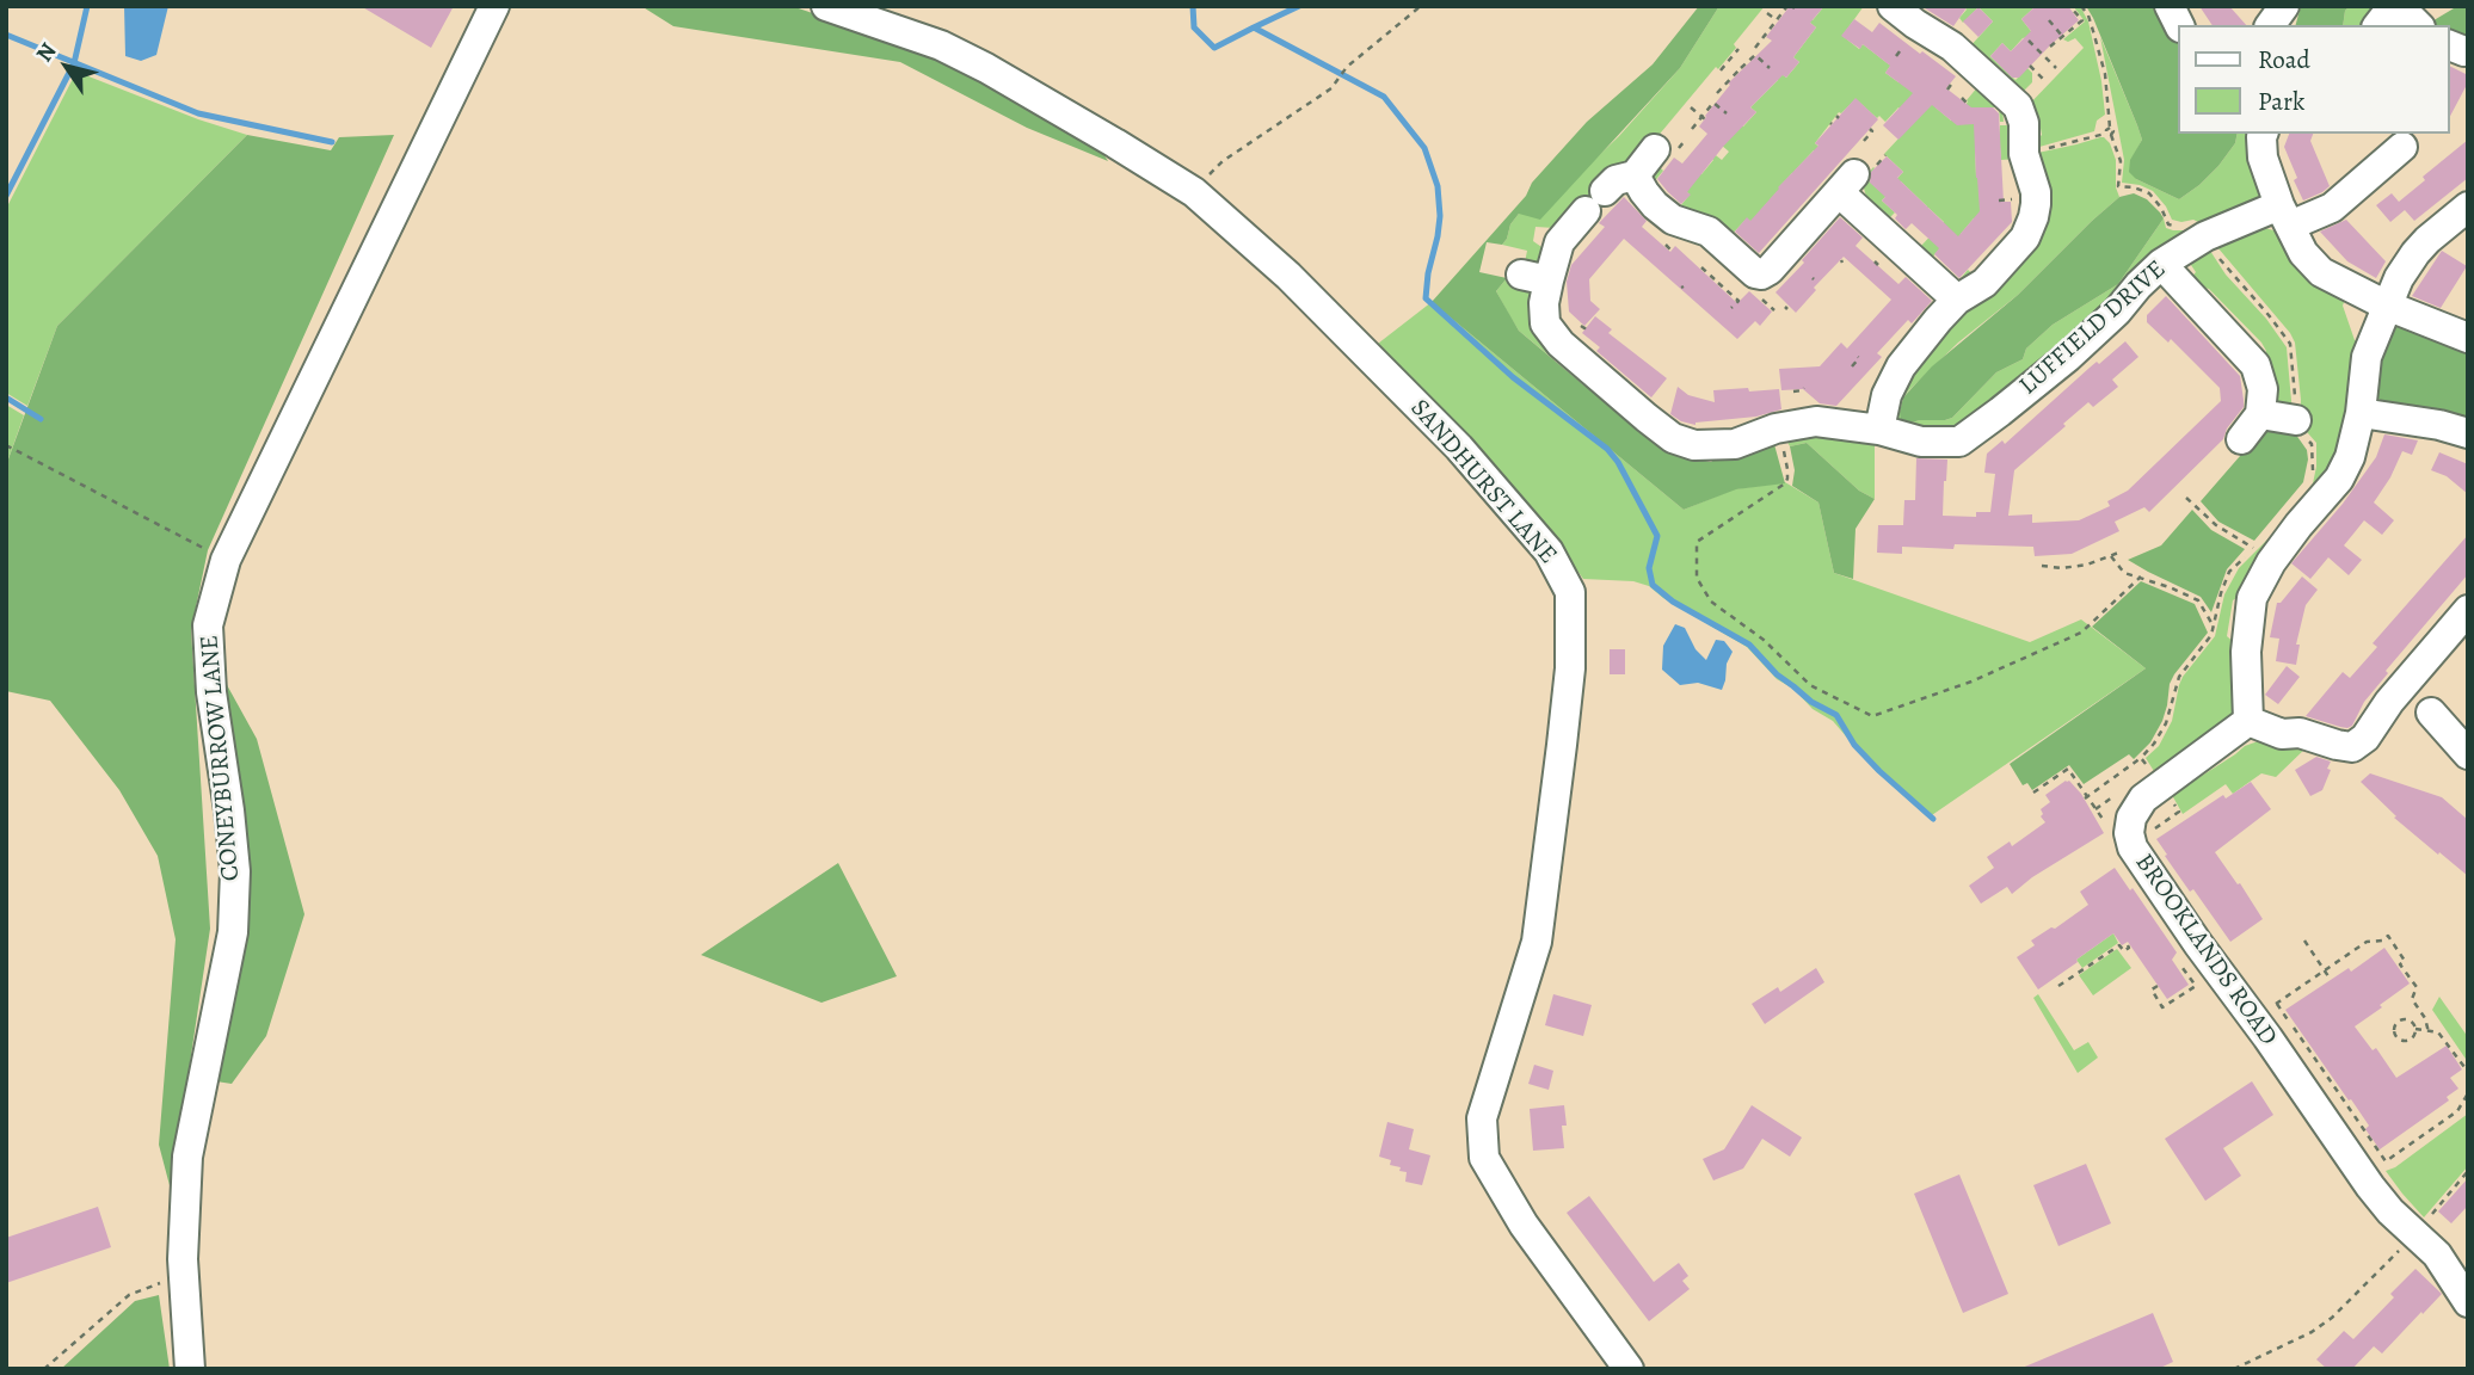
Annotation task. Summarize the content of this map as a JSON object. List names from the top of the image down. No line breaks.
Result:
{"streets":{"street":["LUFFIELD DRIVE","SANDHURST LANE","CONEYBURROW LANE","BROOKLANDS ROAD"]},"legend":["Road","Park"],"north":"top left"}
